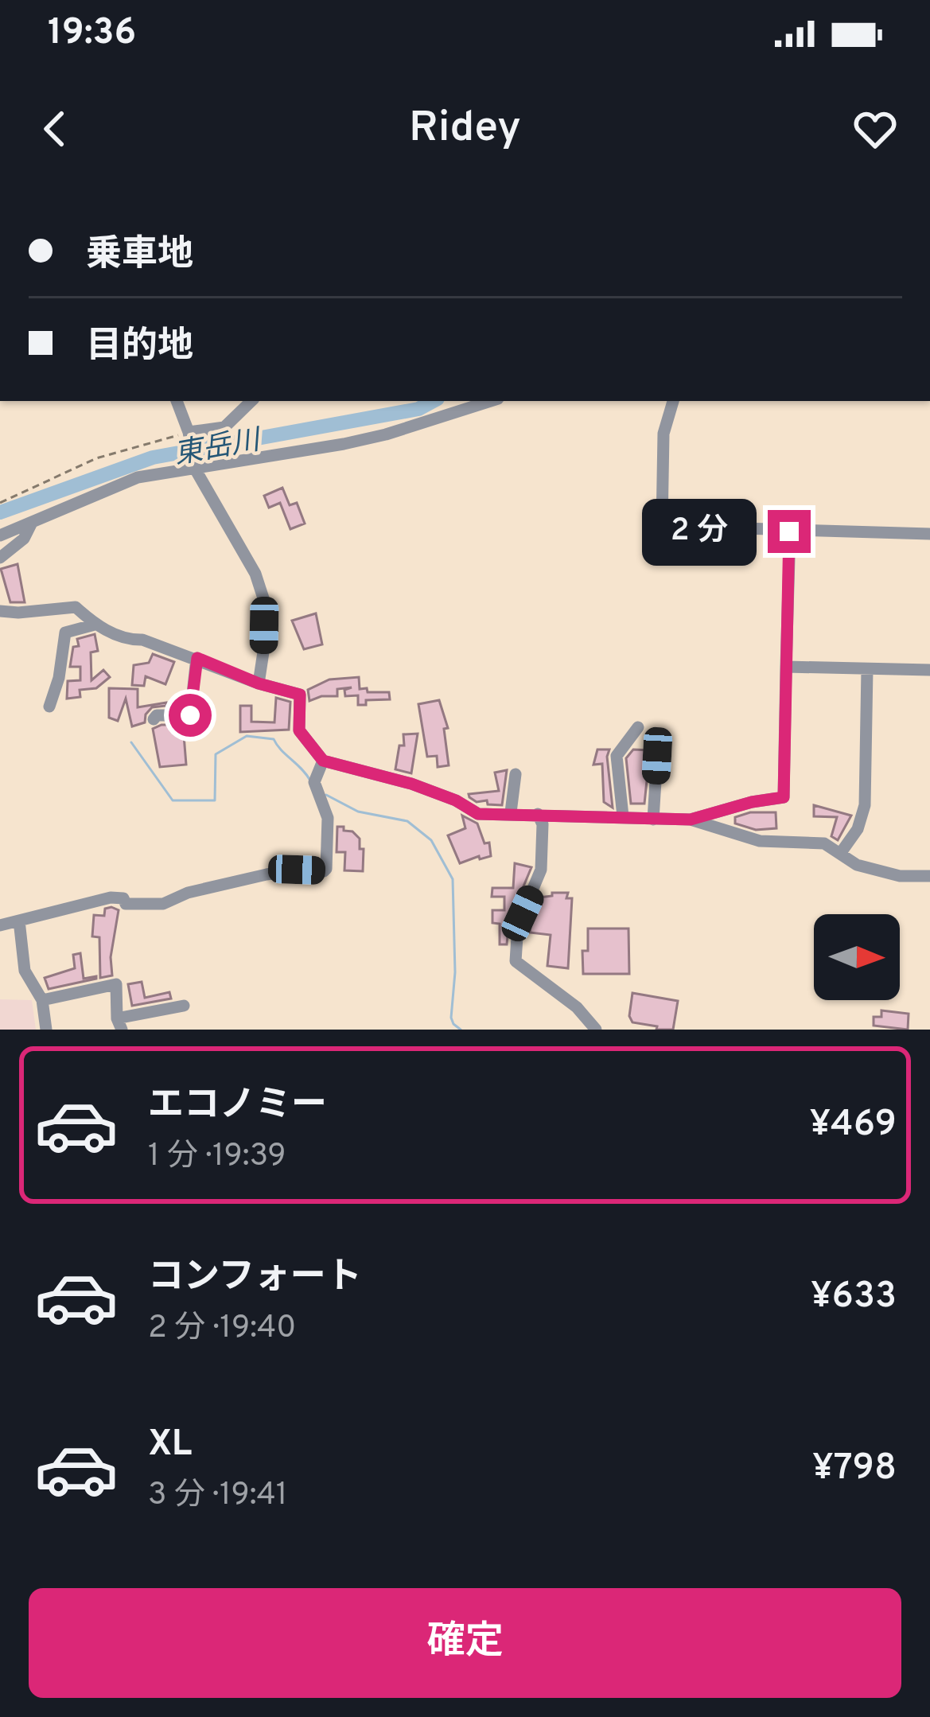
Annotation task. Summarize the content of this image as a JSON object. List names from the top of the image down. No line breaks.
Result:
{"water":["東岳川"],"north":"right","page":{"status":"19:36","header":"Ridey","banner":["乗車地","目的地"],"bubble":"2 分","list":[{"name":"エコノミー","note":"1 分 · 19:39","value":"¥469"},{"name":"コンフォート","note":"2 分 · 19:40","value":"¥633"},{"name":"XL","note":"3 分 · 19:41","value":"¥798"}],"buttons":"確定"}}
